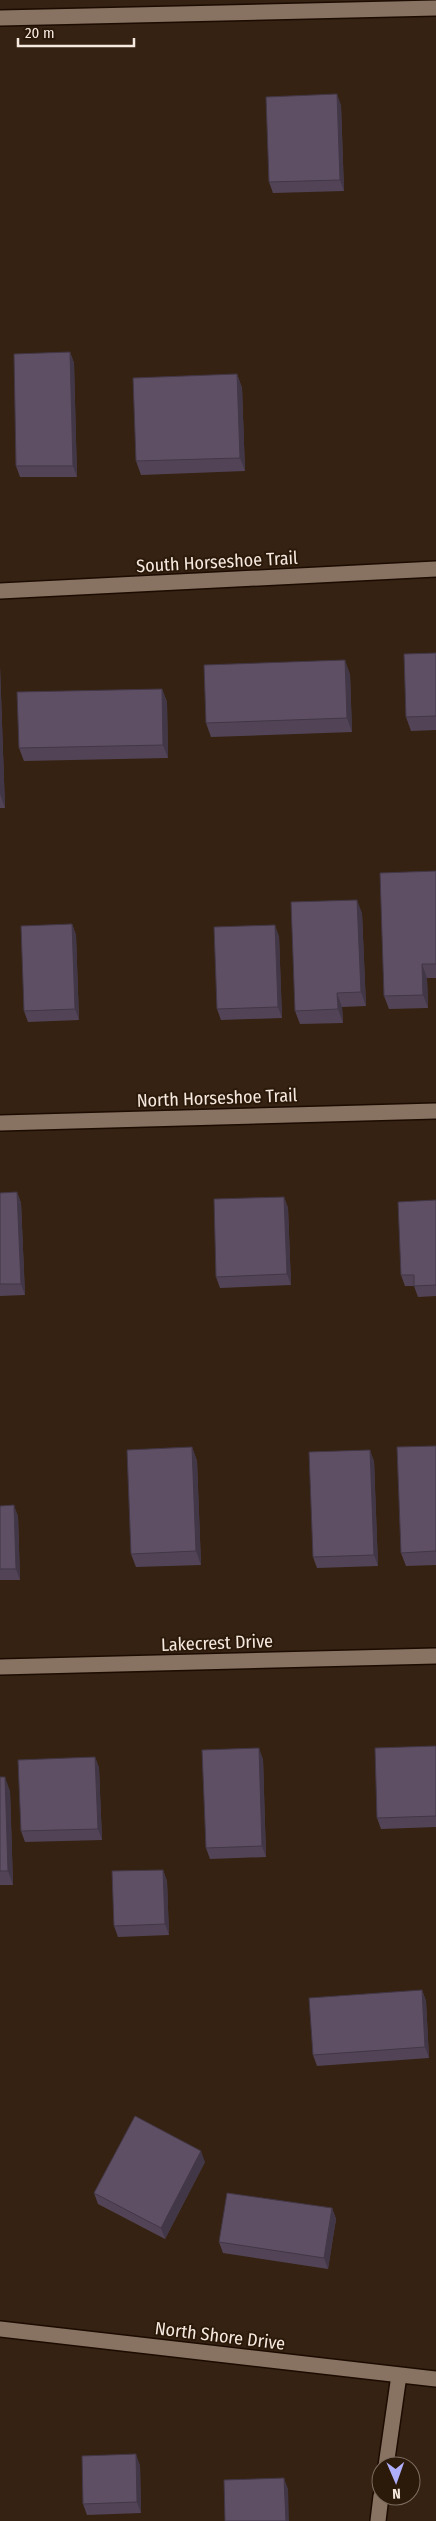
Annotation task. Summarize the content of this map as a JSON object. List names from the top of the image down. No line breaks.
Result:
{"streets":{"street":["South Horseshoe Trail","North Horseshoe Trail","Lakecrest Drive","North Shore Drive"]},"scale_bar":"20 m","north":"bottom"}
